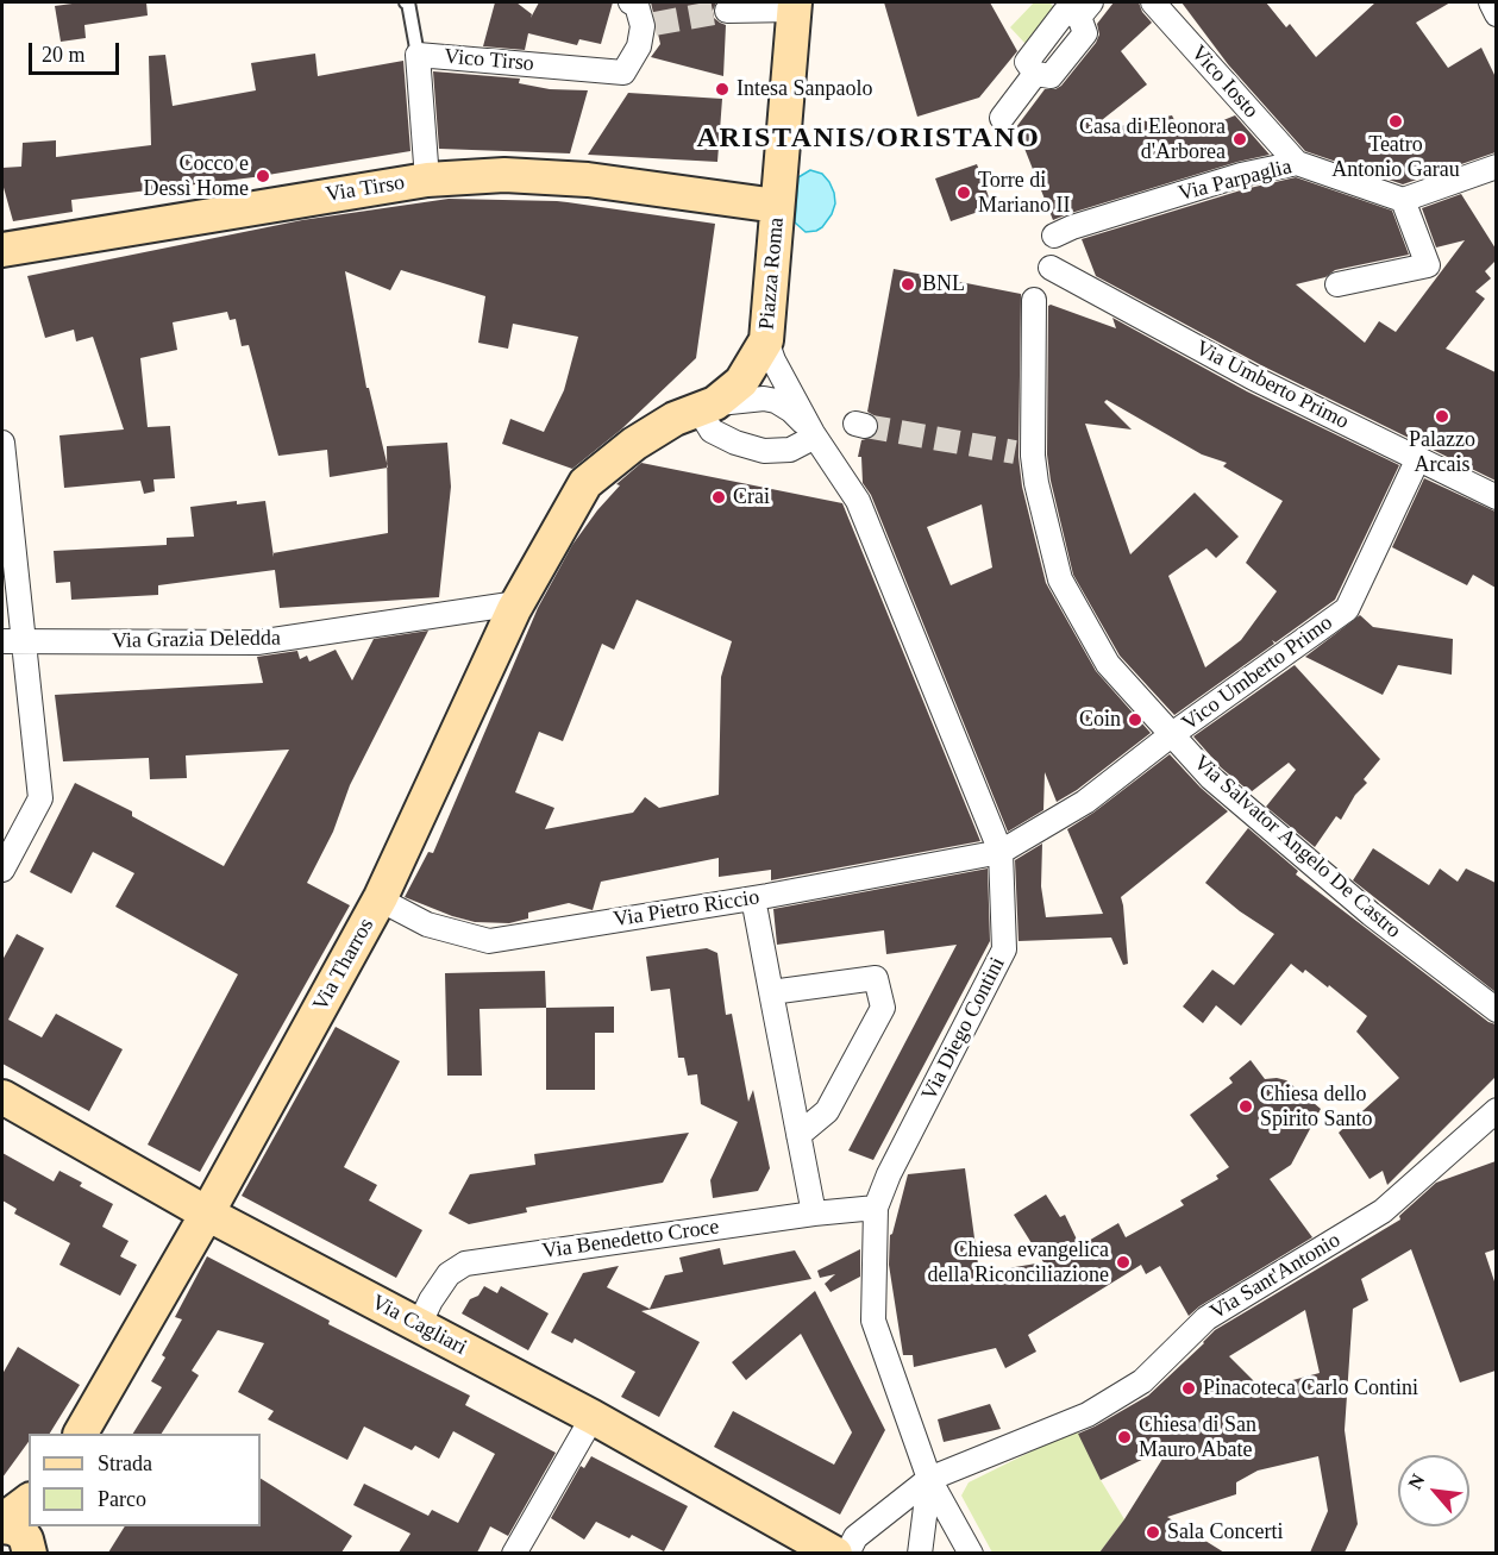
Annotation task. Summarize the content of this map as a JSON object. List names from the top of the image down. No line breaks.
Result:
{"streets":{"street":["Vico Tirso","Vico Iosto","Via Parpaglia","Via Tirso","Piazza Roma","Via Umberto Primo","Via Grazia Deledda","Vico Umberto Primo","Via Salvator Angelo De Castro","Via Pietro Riccio","Via Tharros","Via Diego Contini","Via Benedetto Croce","Via Sant'Antonio","Via Cagliari"]},"crossings":[["Vico Tirso","Via Tirso"],["Vico Iosto","Via Parpaglia"],["Via Tirso","Piazza Roma"],["Piazza Roma","Via Tharros"],["Piazza Roma","Via Diego Contini"],["Via Umberto Primo","Vico Umberto Primo"],["Via Grazia Deledda","Via Tharros"],["Vico Umberto Primo","Via Salvator Angelo De Castro"],["Vico Umberto Primo","Via Pietro Riccio"],["Vico Umberto Primo","Via Diego Contini"],["Via Pietro Riccio","Via Tharros"],["Via Pietro Riccio","Via Diego Contini"],["Via Tharros","Via Cagliari"],["Via Diego Contini","Via Benedetto Croce"],["Via Diego Contini","Via Sant'Antonio"],["Via Benedetto Croce","Via Cagliari"]],"districts":["ARISTANIS/ORISTANO"],"places":["Intesa Sanpaolo","Teatro Antonio Garau","Casa di Eleonora d'Arborea","Cocco e Dessì Home","Torre di Mariano II","BNL","Palazzo Arcais","Crai","Coin","Chiesa dello Spirito Santo","Chiesa evangelica della Riconciliazione","Pinacoteca Carlo Contini","Chiesa di San Mauro Abate","Sala Concerti"],"legend":["Strada","Parco"],"scale_bar":"20 m","north":"top left"}
